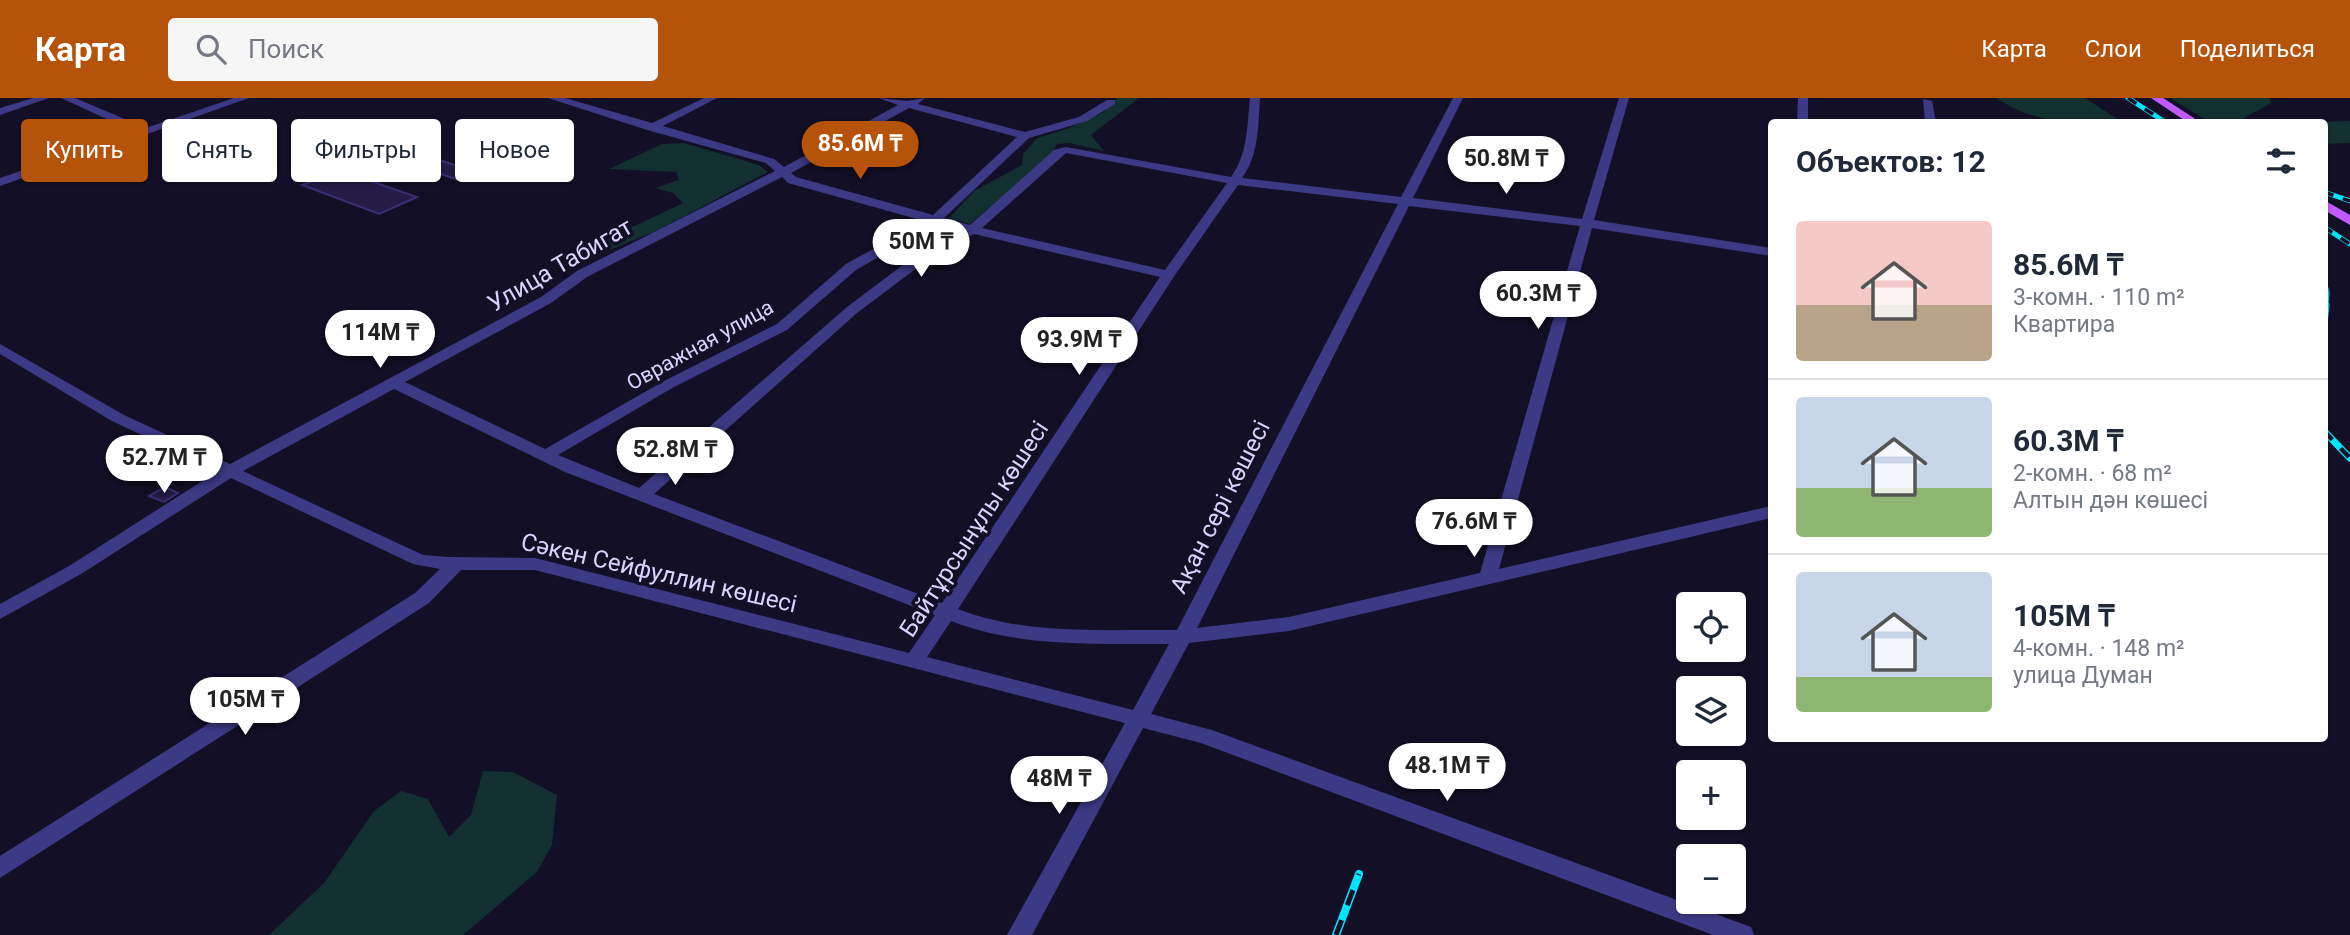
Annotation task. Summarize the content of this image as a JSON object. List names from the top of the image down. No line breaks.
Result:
{"streets":{"street":["Улица Табигат","Овражная улица","Ақан сері көшесі","Байтұрсынұлы көшесі","Сәкен Сейфуллин көшесі"]},"crossings":[["Улица Табигат","Сәкен Сейфуллин көшесі"],["Ақан сері көшесі","Сәкен Сейфуллин көшесі"],["Байтұрсынұлы көшесі","Сәкен Сейфуллин көшесі"]],"page":{"header":"Карта","search":"Поиск","nav":["Карта","Слои","Поделиться"],"chip":["Купить","Снять","Фильтры","Новое"],"heading":"Объектов: 12","price":["85.6M ₸","50.8M ₸","50M ₸","60.3M ₸","114M ₸","93.9M ₸","52.8M ₸","52.7M ₸","76.6M ₸","105M ₸","48.1M ₸","48M ₸"],"list":[{"name":"85.6M ₸","note":"3-комн. · 110 m² · Квартира"},{"name":"60.3M ₸","note":"2-комн. · 68 m² · Алтын дән көшесі"},{"name":"105M ₸","note":"4-комн. · 148 m² · улица Думан"}],"map_buttons":["+","−"]}}
